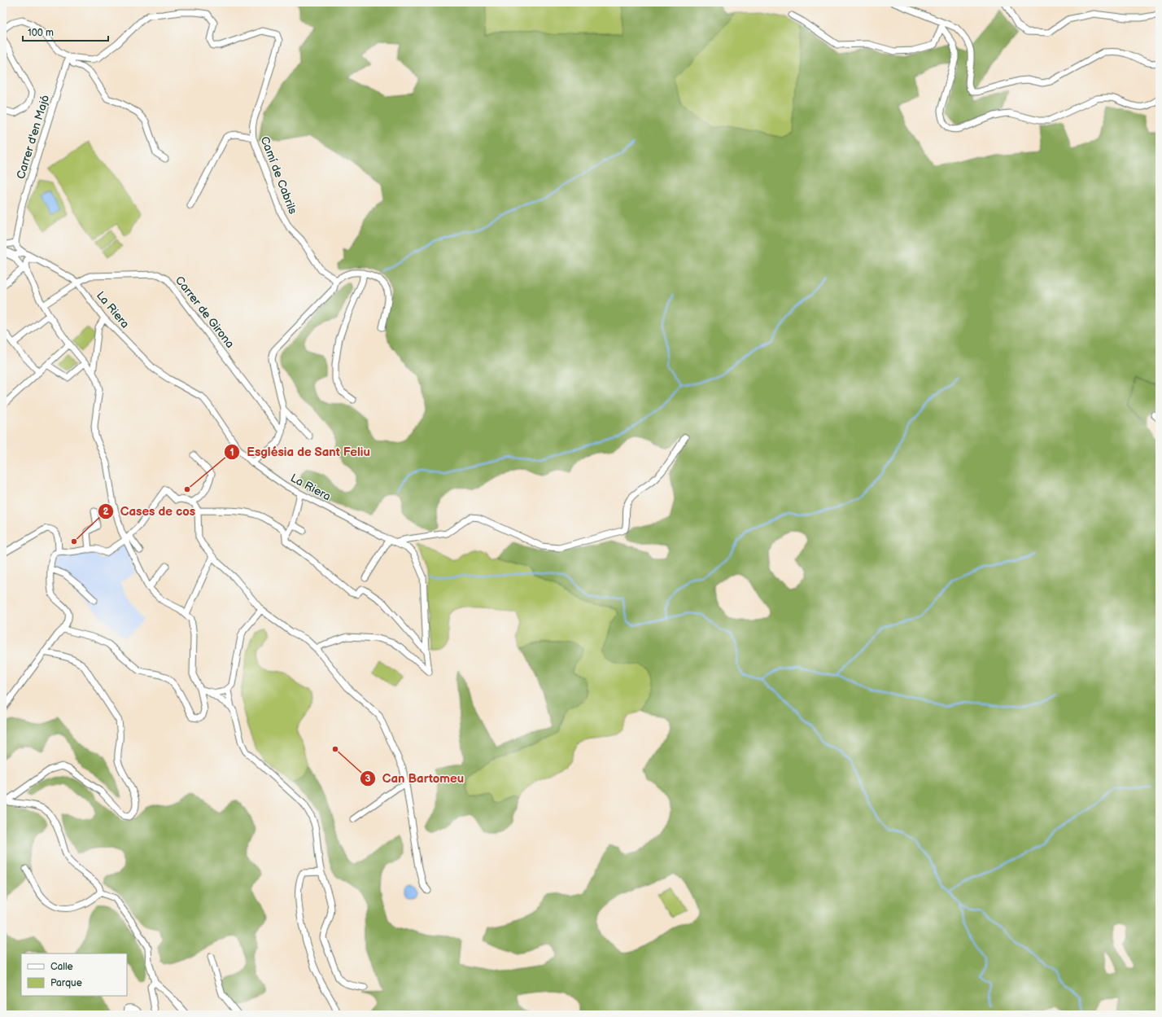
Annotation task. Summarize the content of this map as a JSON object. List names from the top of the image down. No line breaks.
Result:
{"streets":{"street":["Carrer d'en Majó","Camí de Cabrils","La Riera","Carrer de Girona"]},"crossings":[["Carrer d'en Majó","Camí de Cabrils"],["La Riera","Carrer de Girona"]],"places":["Església de Sant Feliu","Cases de cos","Can Bartomeu"],"legend":["Calle","Parque"],"scale_bar":"100 m"}
